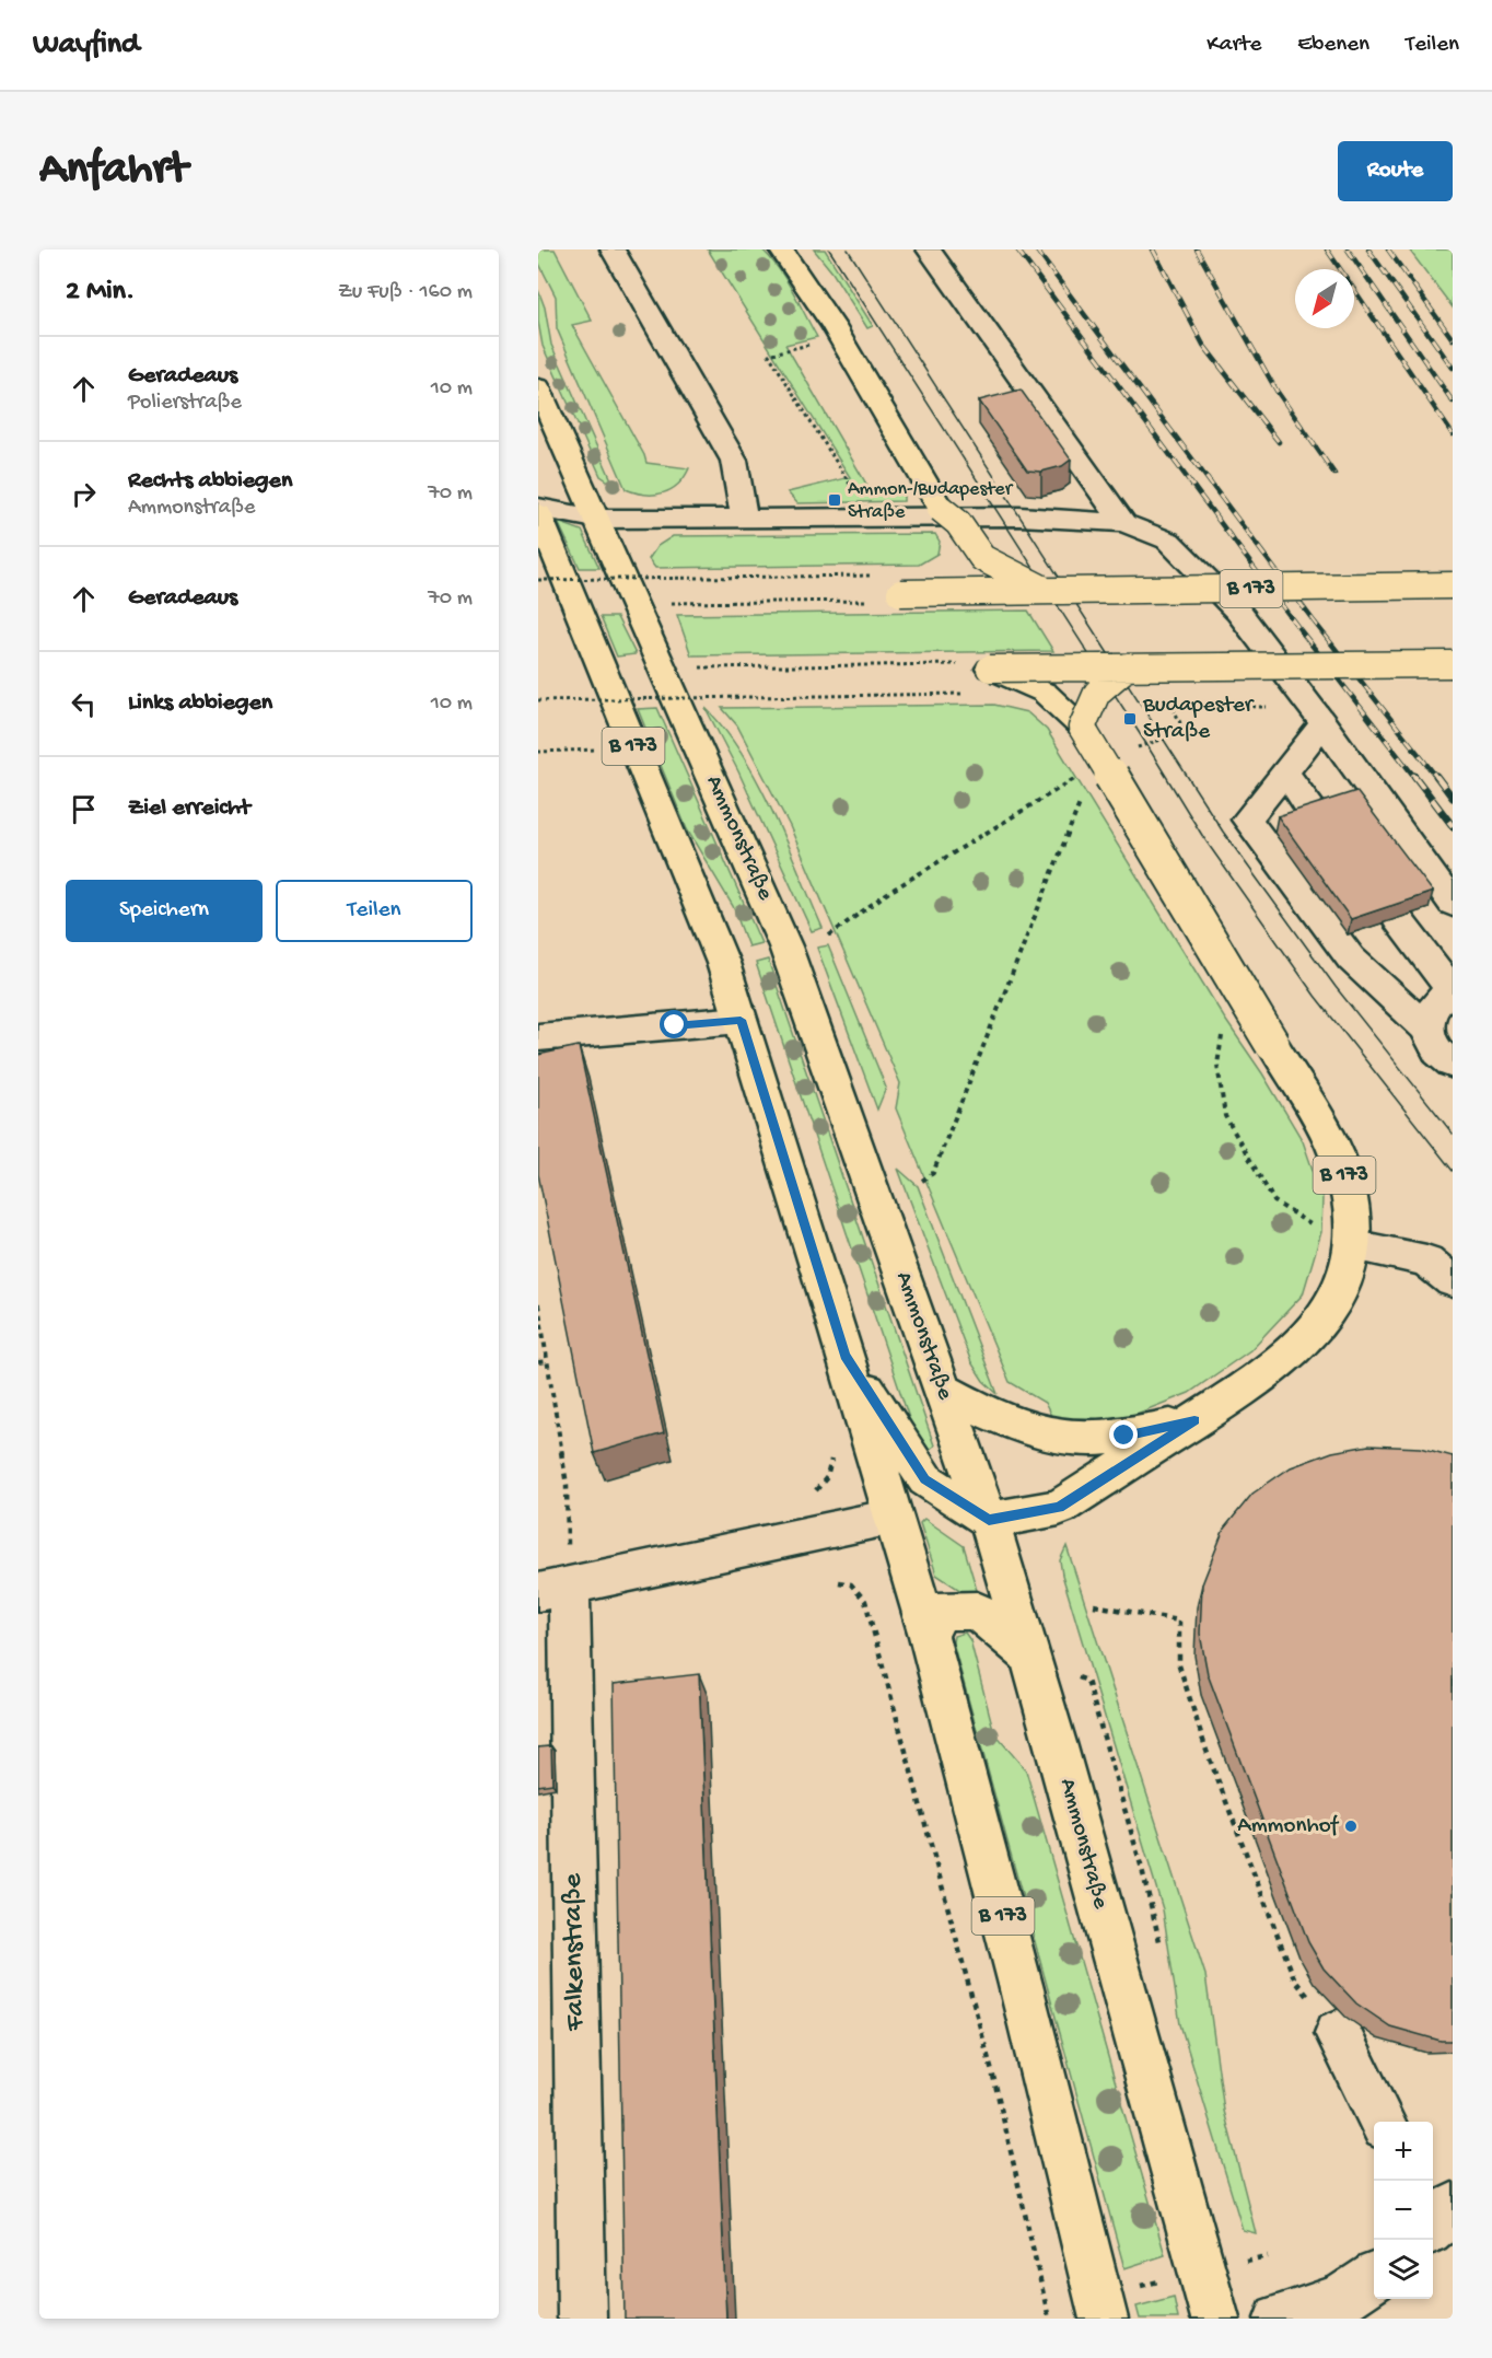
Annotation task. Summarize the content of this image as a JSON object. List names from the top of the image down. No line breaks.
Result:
{"streets":{"main road":["B 173","Ammonstraße"],"street":["Falkenstraße"]},"crossings":[["B 173","Ammonstraße"]],"places":{"transit":["Ammon-/Budapester Straße","Budapester Straße"],"other":["Ammonhof"]},"north":"bottom left","page":{"header":"Wayfind","nav":["Karte","Ebenen","Teilen"],"buttons":["Route",["Speichern","Teilen"]],"title":"Anfahrt","heading":["2 Min.","Zu Fuß · 160 m"],"list":[["Geradeaus","Polierstraße","10 m"],["Rechts abbiegen","Ammonstraße","70 m"],["Geradeaus","70 m"],["Links abbiegen","10 m"],"Ziel erreicht"],"map_buttons":["+","−"]}}
